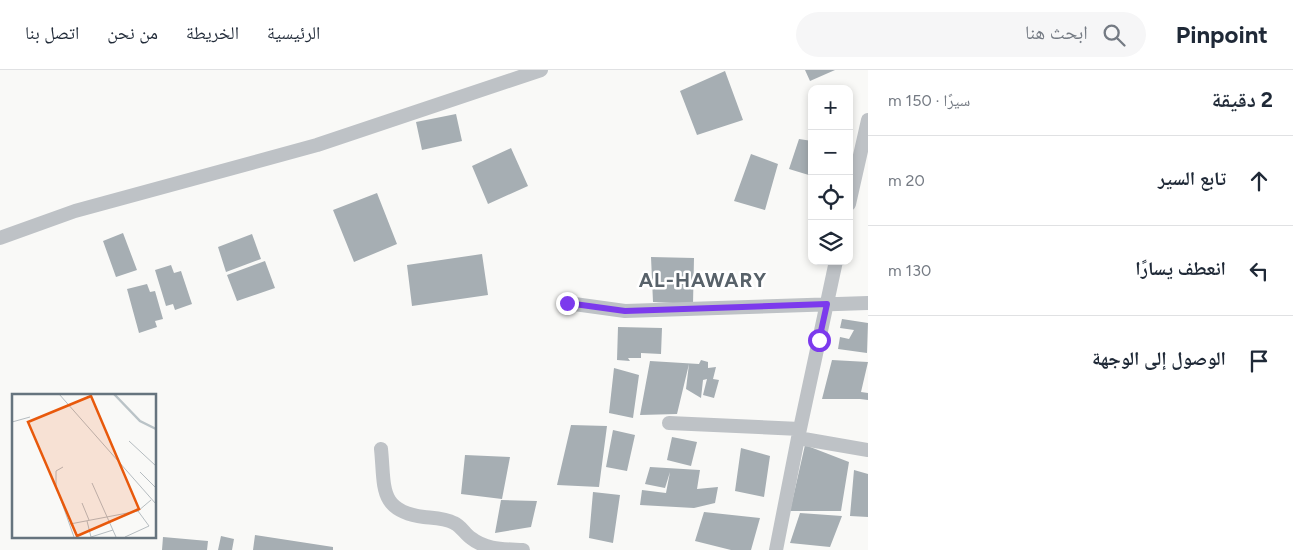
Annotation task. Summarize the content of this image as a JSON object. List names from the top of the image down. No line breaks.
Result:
{"districts":["AL-HAWARY"],"page":{"header":"Pinpoint","search":"ابحث هنا","nav":["الرئيسية","الخريطة","من نحن","اتصل بنا"],"heading":["2 دقيقة","سيرًا · 150 m"],"map_buttons":["+","−"],"list":[["تابع السير","20 m"],["انعطف يسارًا","130 m"],"الوصول إلى الوجهة"]}}
